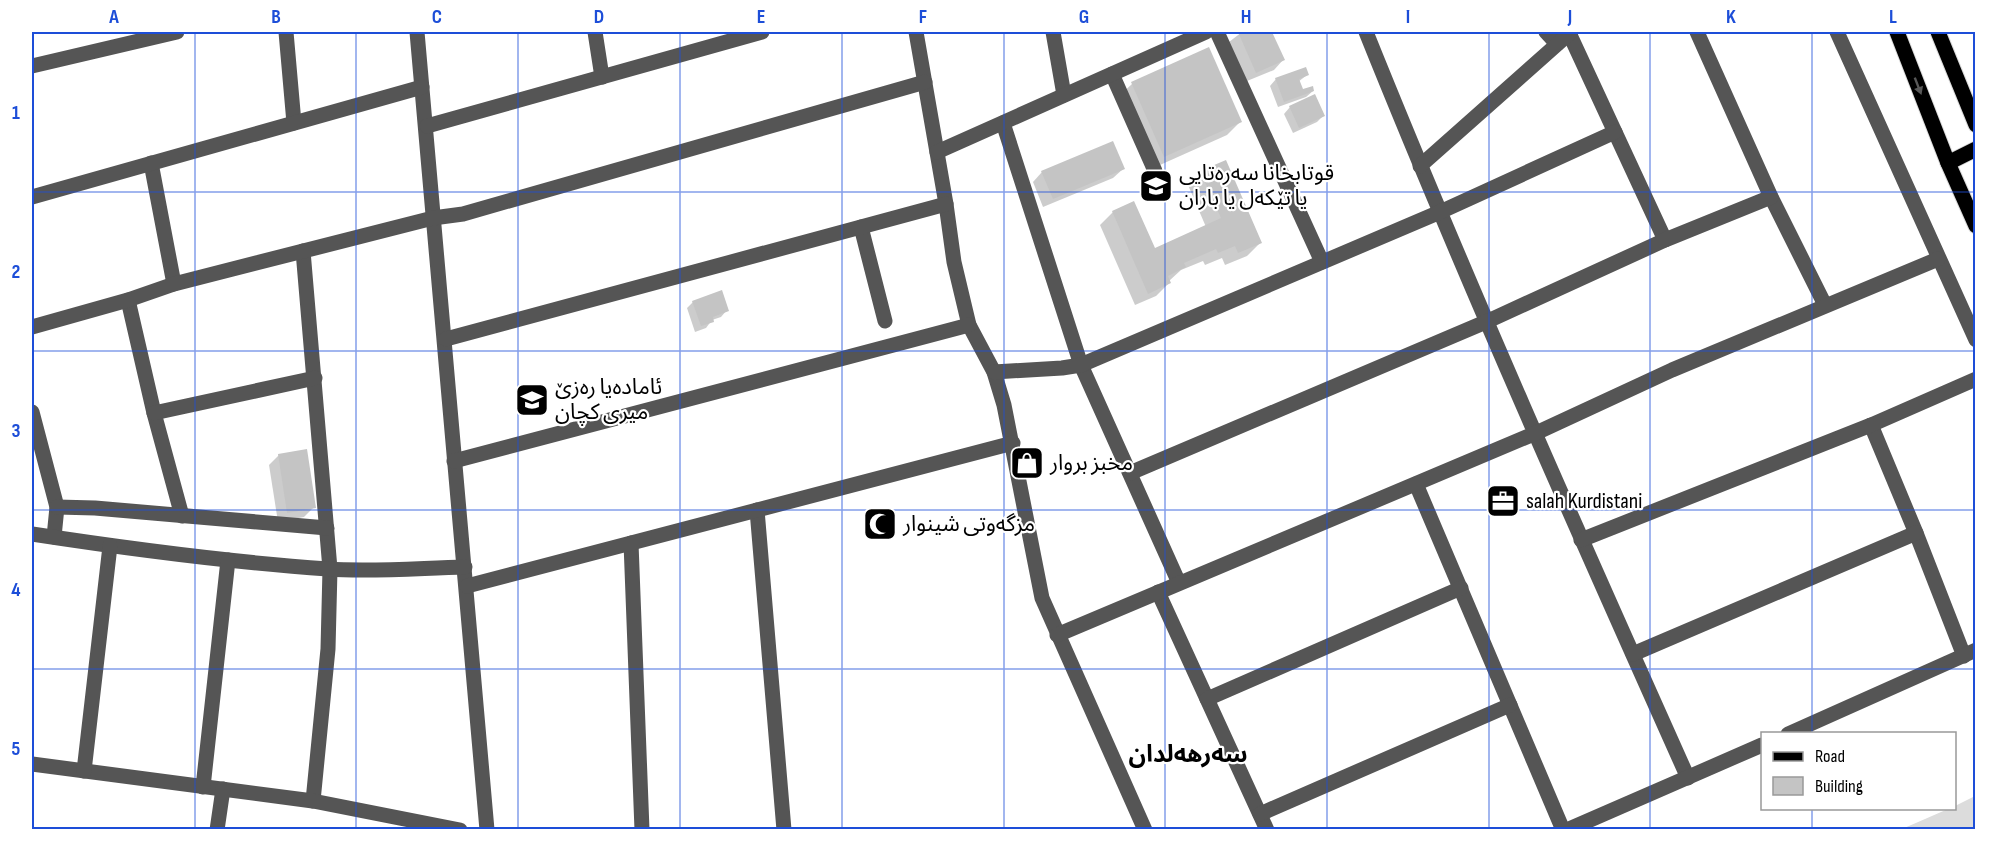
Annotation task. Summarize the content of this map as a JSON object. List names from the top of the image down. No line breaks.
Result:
{"districts":["سەرهەلدان"],"places":{"school or university":["قوتابخانا سەرەتایی یا تێکەل یا باران","ئامادەيا رەزێ ميرى كچان"],"shop":["مخبز بروار"],"office":["salah Kurdistani"],"mosque":["مزگەوتی شينوار"]},"legend":["Road","Building"],"grid":{"columns":["A","B","C","D","E","F","G","H","I","J","K","L"],"rows":["1","2","3","4","5"]}}
